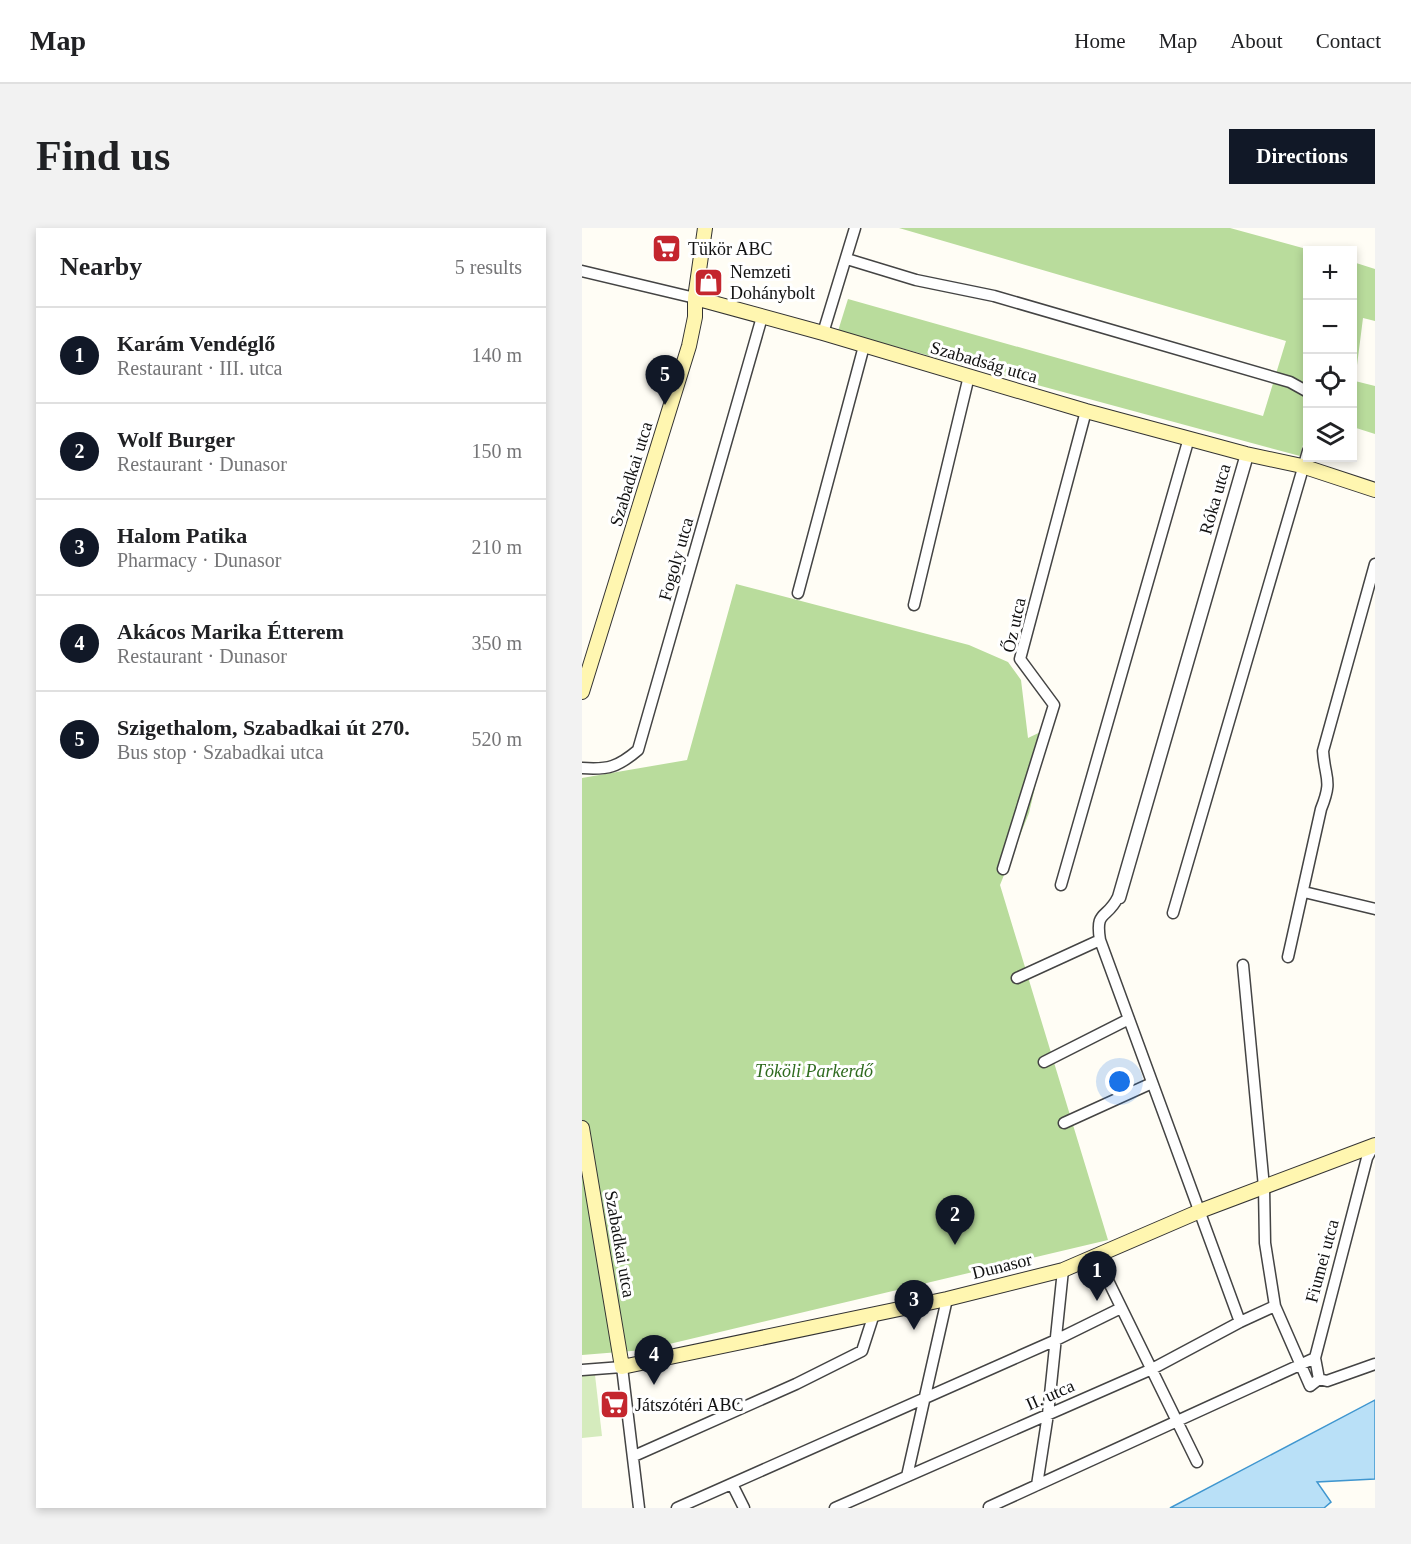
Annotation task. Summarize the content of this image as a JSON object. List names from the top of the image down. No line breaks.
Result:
{"streets":{"street":["Szabadság utca","Szabadkai utca","Róka utca","Fogoly utca","Őz utca","Fiumei utca","Dunasor","II. utca"]},"crossings":[["Szabadság utca","Szabadkai utca"],["Szabadság utca","Róka utca"],["Szabadság utca","Fogoly utca"],["Szabadság utca","Őz utca"],["Szabadkai utca","Dunasor"],["Fiumei utca","Dunasor"]],"parks":["Tököli Parkerdő"],"places":{"supermarket":["Tükör ABC","Játszótéri ABC"],"shop":["Nemzeti Dohánybolt"]},"page":{"header":"Map","nav":["Home","Map","About","Contact"],"buttons":"Directions","title":"Find us","heading":["Nearby","5 results"],"map_buttons":["+","−"],"list":[{"mark":"1","name":"Karám Vendéglő","note":"Restaurant · III. utca","value":"140 m"},{"mark":"2","name":"Wolf Burger","note":"Restaurant · Dunasor","value":"150 m"},{"mark":"3","name":"Halom Patika","note":"Pharmacy · Dunasor","value":"210 m"},{"mark":"4","name":"Akácos Marika Étterem","note":"Restaurant · Dunasor","value":"350 m"},{"mark":"5","name":"Szigethalom, Szabadkai út 270.","note":"Bus stop · Szabadkai utca","value":"520 m"}],"pins":["5","2","1","3","4"]}}
